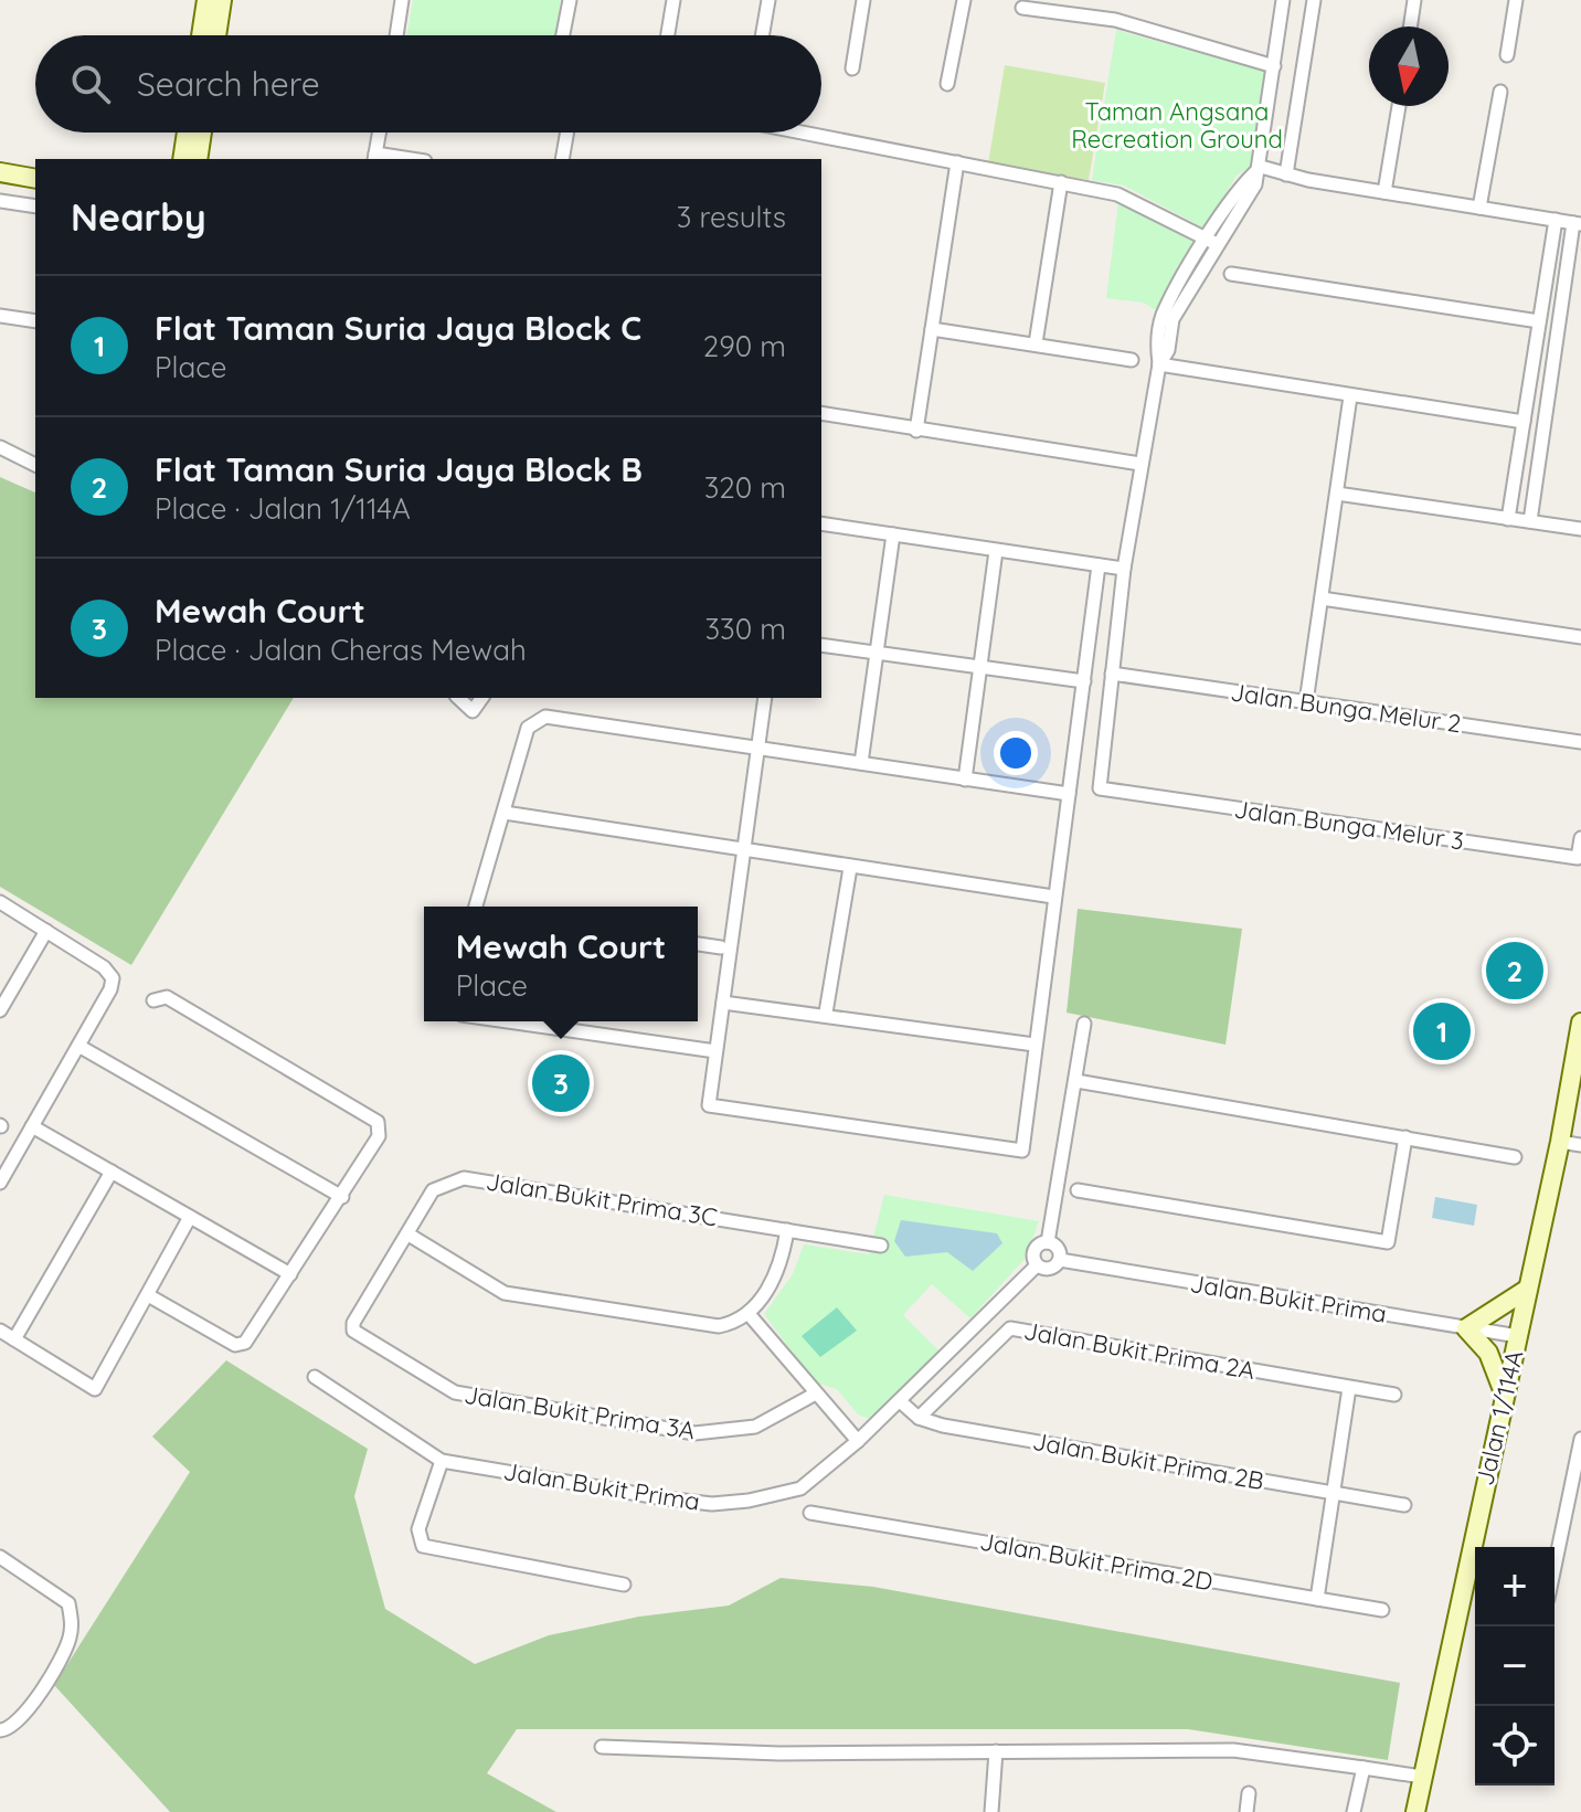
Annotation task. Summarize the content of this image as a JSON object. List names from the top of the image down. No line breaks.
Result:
{"streets":{"street":["Jalan Bunga Melur 2","Jalan Bunga Melur 3","Jalan Bukit Prima 3C","Jalan Bukit Prima","Jalan Bukit Prima 2A","Jalan Bukit Prima 3A","Jalan 1/114A","Jalan Bukit Prima 2B","Jalan Bukit Prima 2D"]},"crossings":[["Jalan Bunga Melur 2","Jalan Bunga Melur 3"],["Jalan Bukit Prima 3C","Jalan Bukit Prima 3A"],["Jalan Bukit Prima","Jalan 1/114A"],["Jalan Bukit Prima","Jalan Bukit Prima 2B"],["Jalan Bukit Prima 2A","Jalan Bukit Prima 2B"]],"parks":["Taman Angsana Recreation Ground"],"north":"bottom","page":{"search":"Search here","heading":["Nearby","3 results"],"list":[{"mark":"1","name":"Flat Taman Suria Jaya Block C","note":"Place","value":"290 m"},{"mark":"2","name":"Flat Taman Suria Jaya Block B","note":"Place · Jalan 1/114A","value":"320 m"},{"mark":"3","name":"Mewah Court","note":"Place · Jalan Cheras Mewah","value":"330 m"}],"popup":["Mewah Court","Place"],"pins":["2","1","3"],"map_buttons":["+","−"]}}
